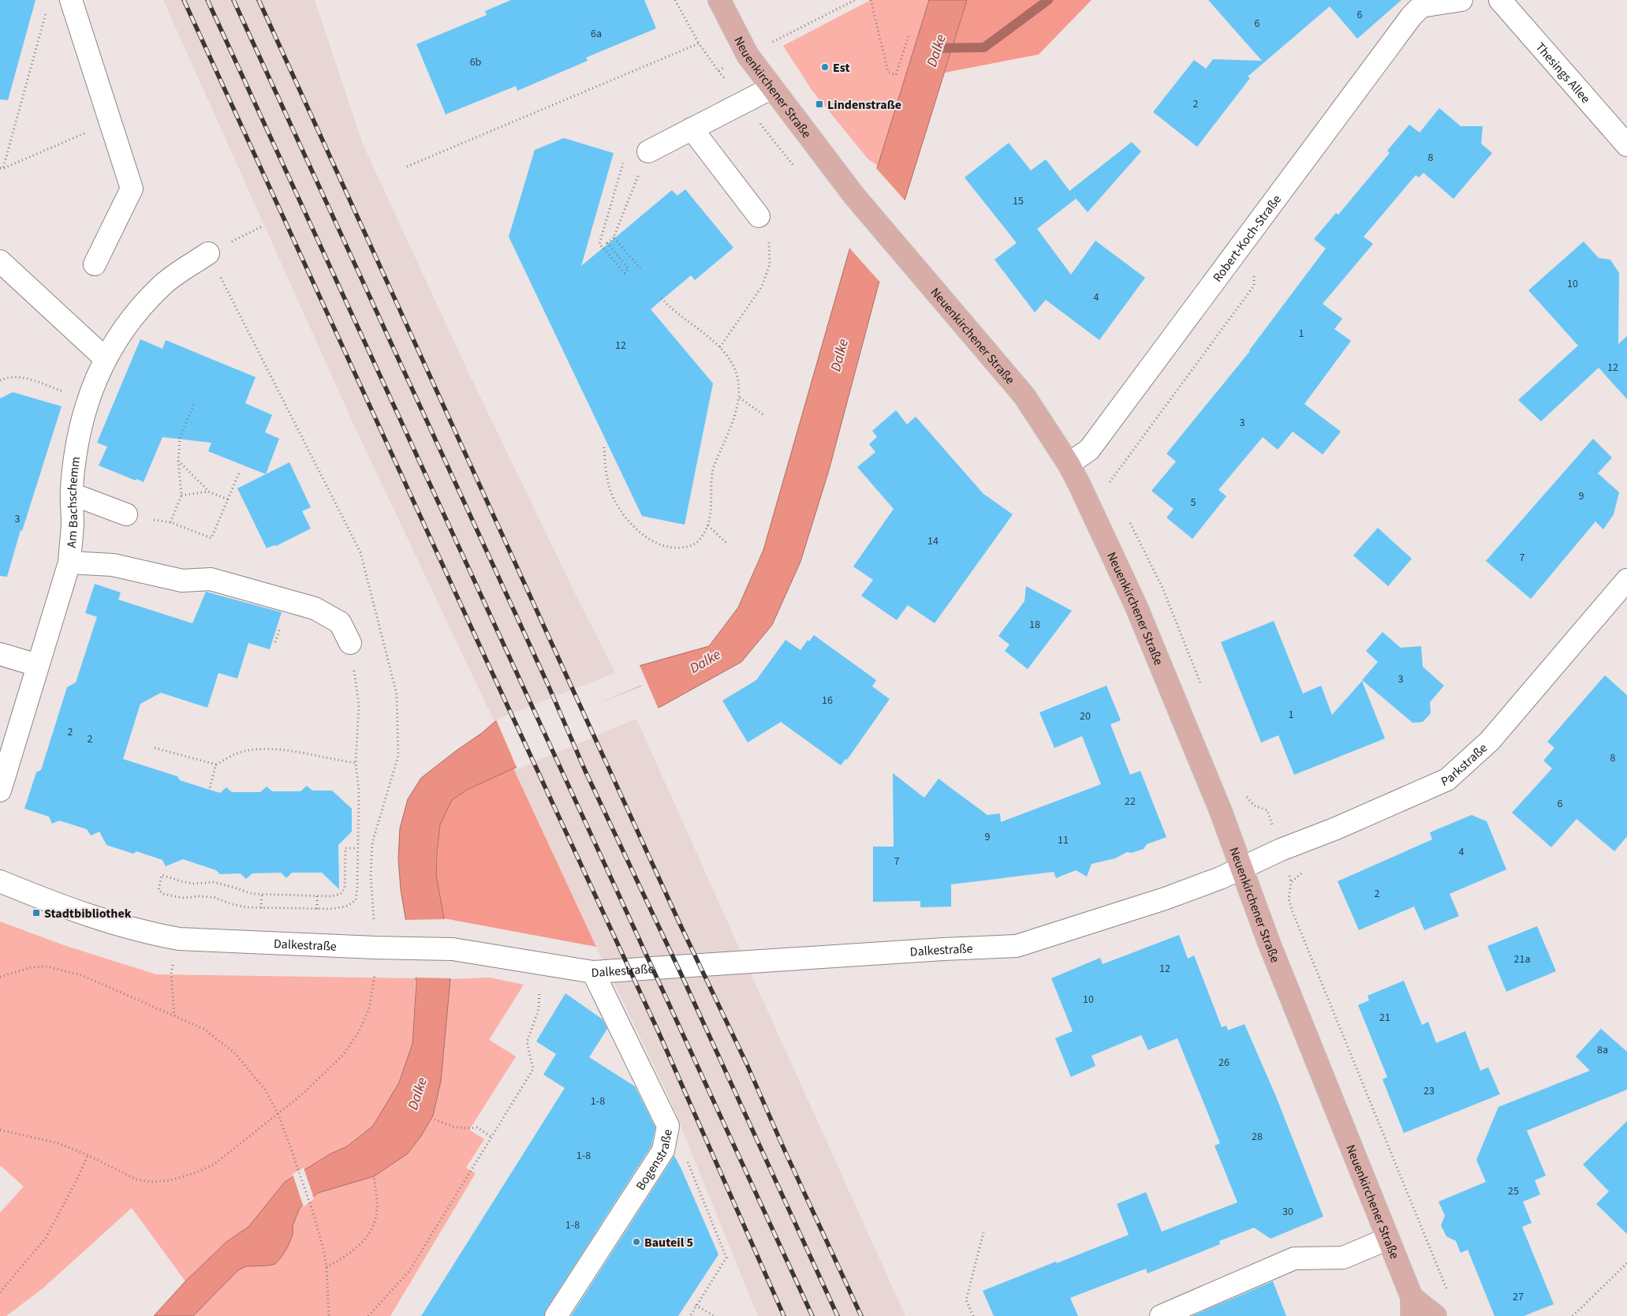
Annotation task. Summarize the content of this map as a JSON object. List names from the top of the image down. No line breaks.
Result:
{"streets":{"main road":["Neuenkirchener Straße"],"street":["Thesings Allee","Robert-Koch-Straße","Am Bachschemm","Parkstraße","Dalkestraße","Bogenstraße"]},"crossings":[["Neuenkirchener Straße","Robert-Koch-Straße"],["Neuenkirchener Straße","Parkstraße"],["Neuenkirchener Straße","Dalkestraße"],["Parkstraße","Dalkestraße"],["Dalkestraße","Bogenstraße"]],"water":["Dalke"],"places":{"other":["Est","Bauteil 5"],"transit":["Lindenstraße","Stadtbibliothek"]},"house_numbers":["6","6","6a","6b","2","8","15","10","4","1","12","12","3","9","5","3","14","7","18","3","16","1","20","2","2","8","22","6","9","11","4","7","2","21a","12","10","21","8a","26","23","1-8","28","1-8","25","30","1-8","27"]}
